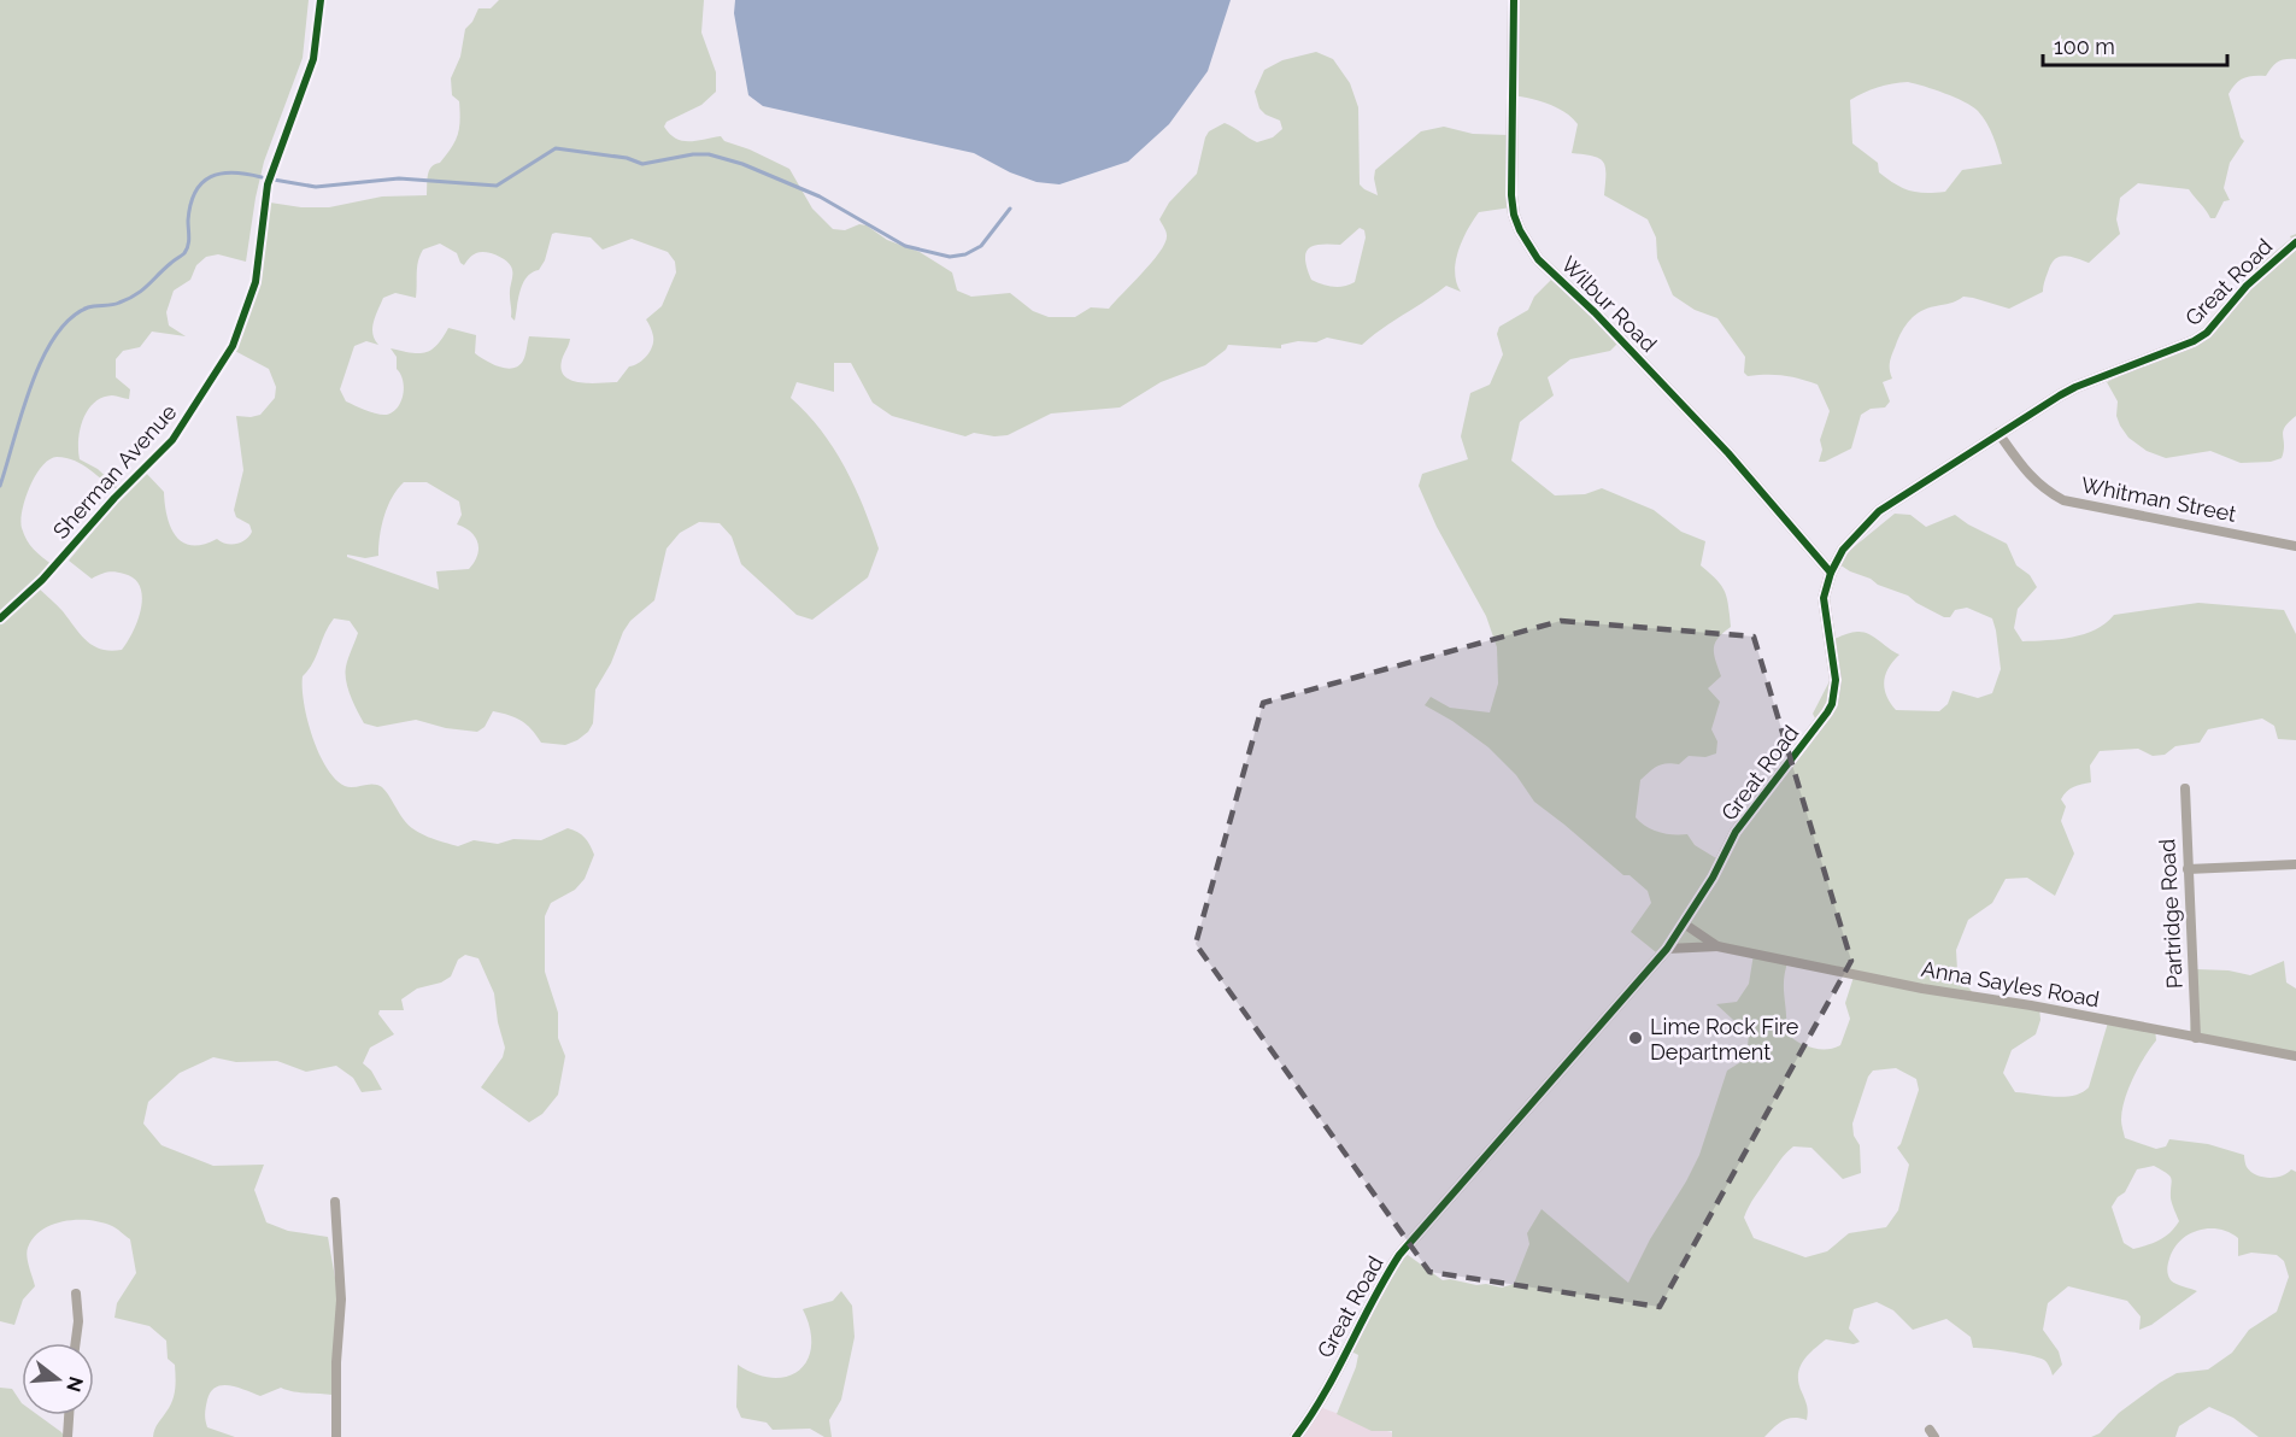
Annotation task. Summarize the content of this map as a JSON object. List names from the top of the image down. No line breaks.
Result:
{"streets":{"street":["Great Road","Wilbur Road","Sherman Avenue","Whitman Street","Partridge Road","Anna Sayles Road"]},"crossings":[["Great Road","Wilbur Road"],["Great Road","Whitman Street"],["Great Road","Anna Sayles Road"],["Partridge Road","Anna Sayles Road"]],"places":["Lime Rock Fire Department"],"scale_bar":"100 m","north":"right"}
